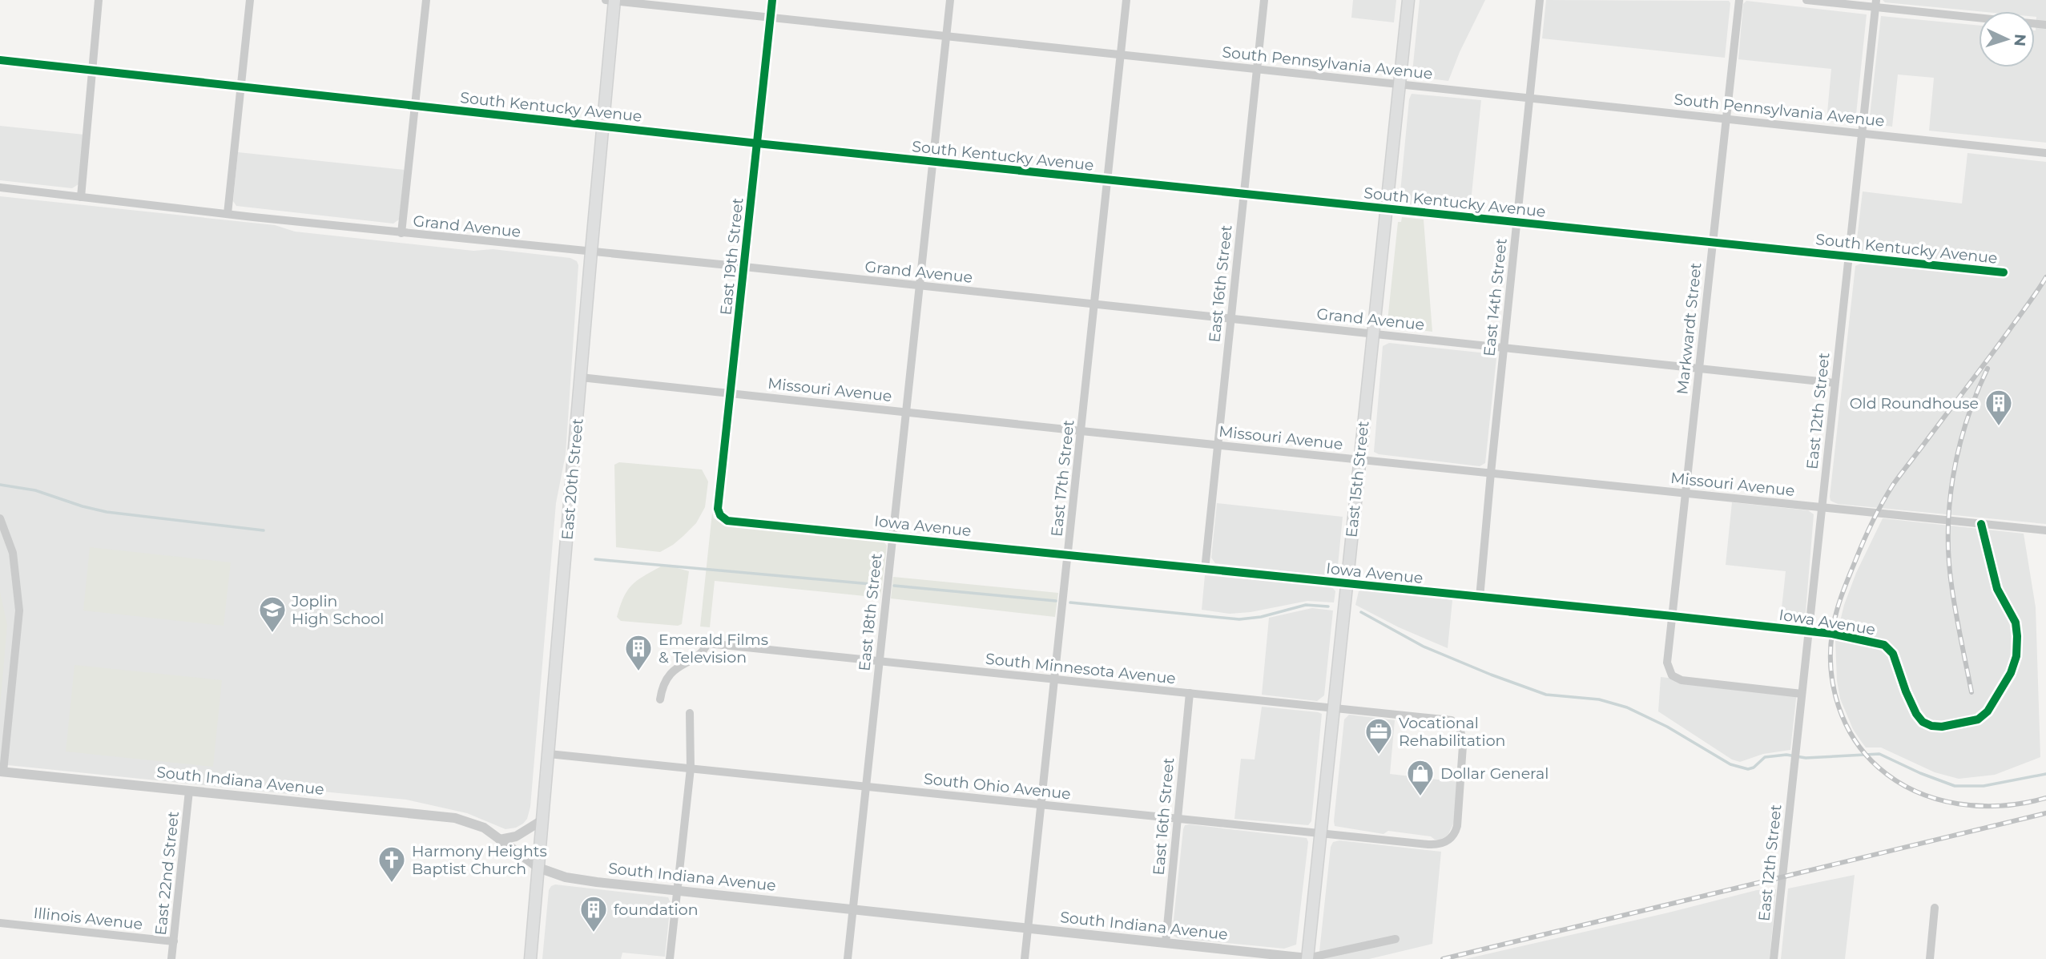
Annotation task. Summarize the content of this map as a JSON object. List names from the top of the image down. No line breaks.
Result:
{"streets":{"main road":["East 20th Street","East 15th Street"],"street":["South Pennsylvania Avenue","South Kentucky Avenue","Grand Avenue","East 19th Street","East 16th Street","East 14th Street","Markwardt Street","Missouri Avenue","East 12th Street","East 17th Street","Iowa Avenue","East 18th Street","South Minnesota Avenue","South Indiana Avenue","South Ohio Avenue","East 22nd Street","Illinois Avenue"]},"crossings":[["South Pennsylvania Avenue","East 19th Street"],["South Pennsylvania Avenue","East 16th Street"],["South Pennsylvania Avenue","East 14th Street"],["South Pennsylvania Avenue","Markwardt Street"],["South Pennsylvania Avenue","East 12th Street"],["South Pennsylvania Avenue","East 17th Street"],["South Pennsylvania Avenue","East 20th Street"],["South Pennsylvania Avenue","East 15th Street"],["South Pennsylvania Avenue","East 18th Street"],["South Kentucky Avenue","East 19th Street"],["South Kentucky Avenue","East 16th Street"],["South Kentucky Avenue","East 14th Street"],["South Kentucky Avenue","Markwardt Street"],["South Kentucky Avenue","East 12th Street"],["South Kentucky Avenue","East 17th Street"],["South Kentucky Avenue","East 20th Street"],["South Kentucky Avenue","East 15th Street"],["South Kentucky Avenue","East 18th Street"],["Grand Avenue","East 19th Street"],["Grand Avenue","East 16th Street"],["Grand Avenue","East 14th Street"],["Grand Avenue","Markwardt Street"],["Grand Avenue","East 12th Street"],["Grand Avenue","East 17th Street"],["Grand Avenue","East 20th Street"],["Grand Avenue","East 15th Street"],["Grand Avenue","East 18th Street"],["East 19th Street","Missouri Avenue"],["East 19th Street","Iowa Avenue"],["East 16th Street","Missouri Avenue"],["East 16th Street","Iowa Avenue"],["East 16th Street","South Minnesota Avenue"],["East 16th Street","South Indiana Avenue"],["East 16th Street","South Ohio Avenue"],["East 14th Street","Missouri Avenue"],["East 14th Street","Iowa Avenue"],["Markwardt Street","Missouri Avenue"],["Markwardt Street","East 12th Street"],["Markwardt Street","Iowa Avenue"],["Missouri Avenue","East 12th Street"],["Missouri Avenue","East 17th Street"],["Missouri Avenue","East 20th Street"],["Missouri Avenue","East 15th Street"],["Missouri Avenue","Iowa Avenue"],["Missouri Avenue","East 18th Street"],["East 12th Street","Iowa Avenue"],["East 17th Street","Iowa Avenue"],["East 17th Street","South Minnesota Avenue"],["East 17th Street","South Indiana Avenue"],["East 17th Street","South Ohio Avenue"],["East 20th Street","South Indiana Avenue"],["East 20th Street","South Ohio Avenue"],["East 15th Street","Iowa Avenue"],["East 15th Street","South Minnesota Avenue"],["East 15th Street","South Indiana Avenue"],["East 15th Street","South Ohio Avenue"],["Iowa Avenue","East 18th Street"],["East 18th Street","South Minnesota Avenue"],["East 18th Street","South Indiana Avenue"],["East 18th Street","South Ohio Avenue"],["South Minnesota Avenue","South Ohio Avenue"],["South Indiana Avenue","East 22nd Street"],["East 22nd Street","Illinois Avenue"]],"places":{"building":["Old Roundhouse","Emerald Films & Television","foundation"],"school or university":["Joplin High School"],"office":["Vocational Rehabilitation"],"shop":["Dollar General"],"church":["Harmony Heights Baptist Church"]},"north":"right"}
